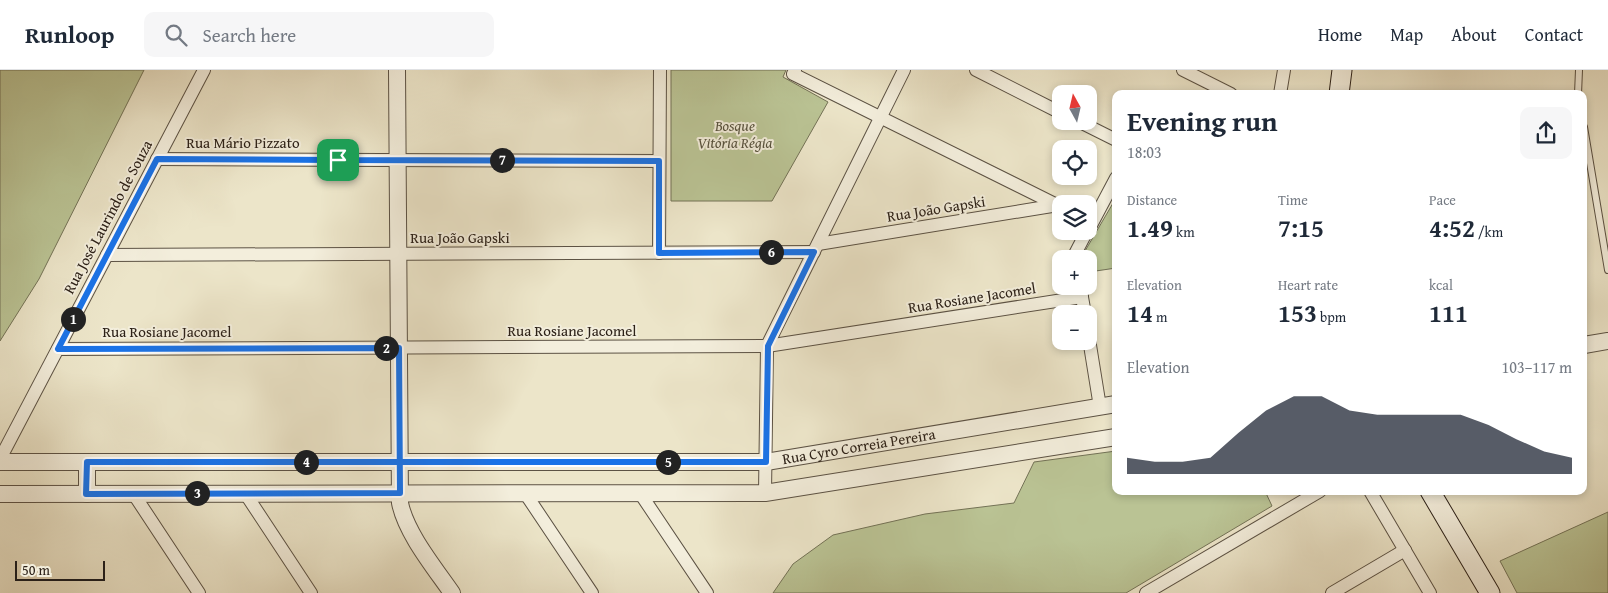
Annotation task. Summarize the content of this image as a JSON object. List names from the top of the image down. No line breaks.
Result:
{"streets":{"street":["Rua Mário Pizzato","Rua João Gapski","Rua José Laurindo de Souza","Rua Rosiane Jacomel","Rua Cyro Correia Pereira"]},"crossings":[["Rua Mário Pizzato","Rua José Laurindo de Souza"],["Rua João Gapski","Rua José Laurindo de Souza"],["Rua José Laurindo de Souza","Rua Rosiane Jacomel"],["Rua José Laurindo de Souza","Rua Cyro Correia Pereira"]],"parks":["Bosque Vitória Régia"],"scale_bar":"50 m","north":"top","page":{"header":"Runloop","search":"Search here","nav":["Home","Map","About","Contact"],"map_buttons":["+","−"],"heading":["Evening run","18:03"],"pins":["7","6","1","2","4","5","3"],"stats":[["Distance","1.49 km"],["Time","7:15"],["Pace","4:52 /km"],["Elevation","14 m"],["Heart rate","153 bpm"],["kcal","111"]],"chart":["Elevation","103–117 m"],"scale":"50 m"}}
